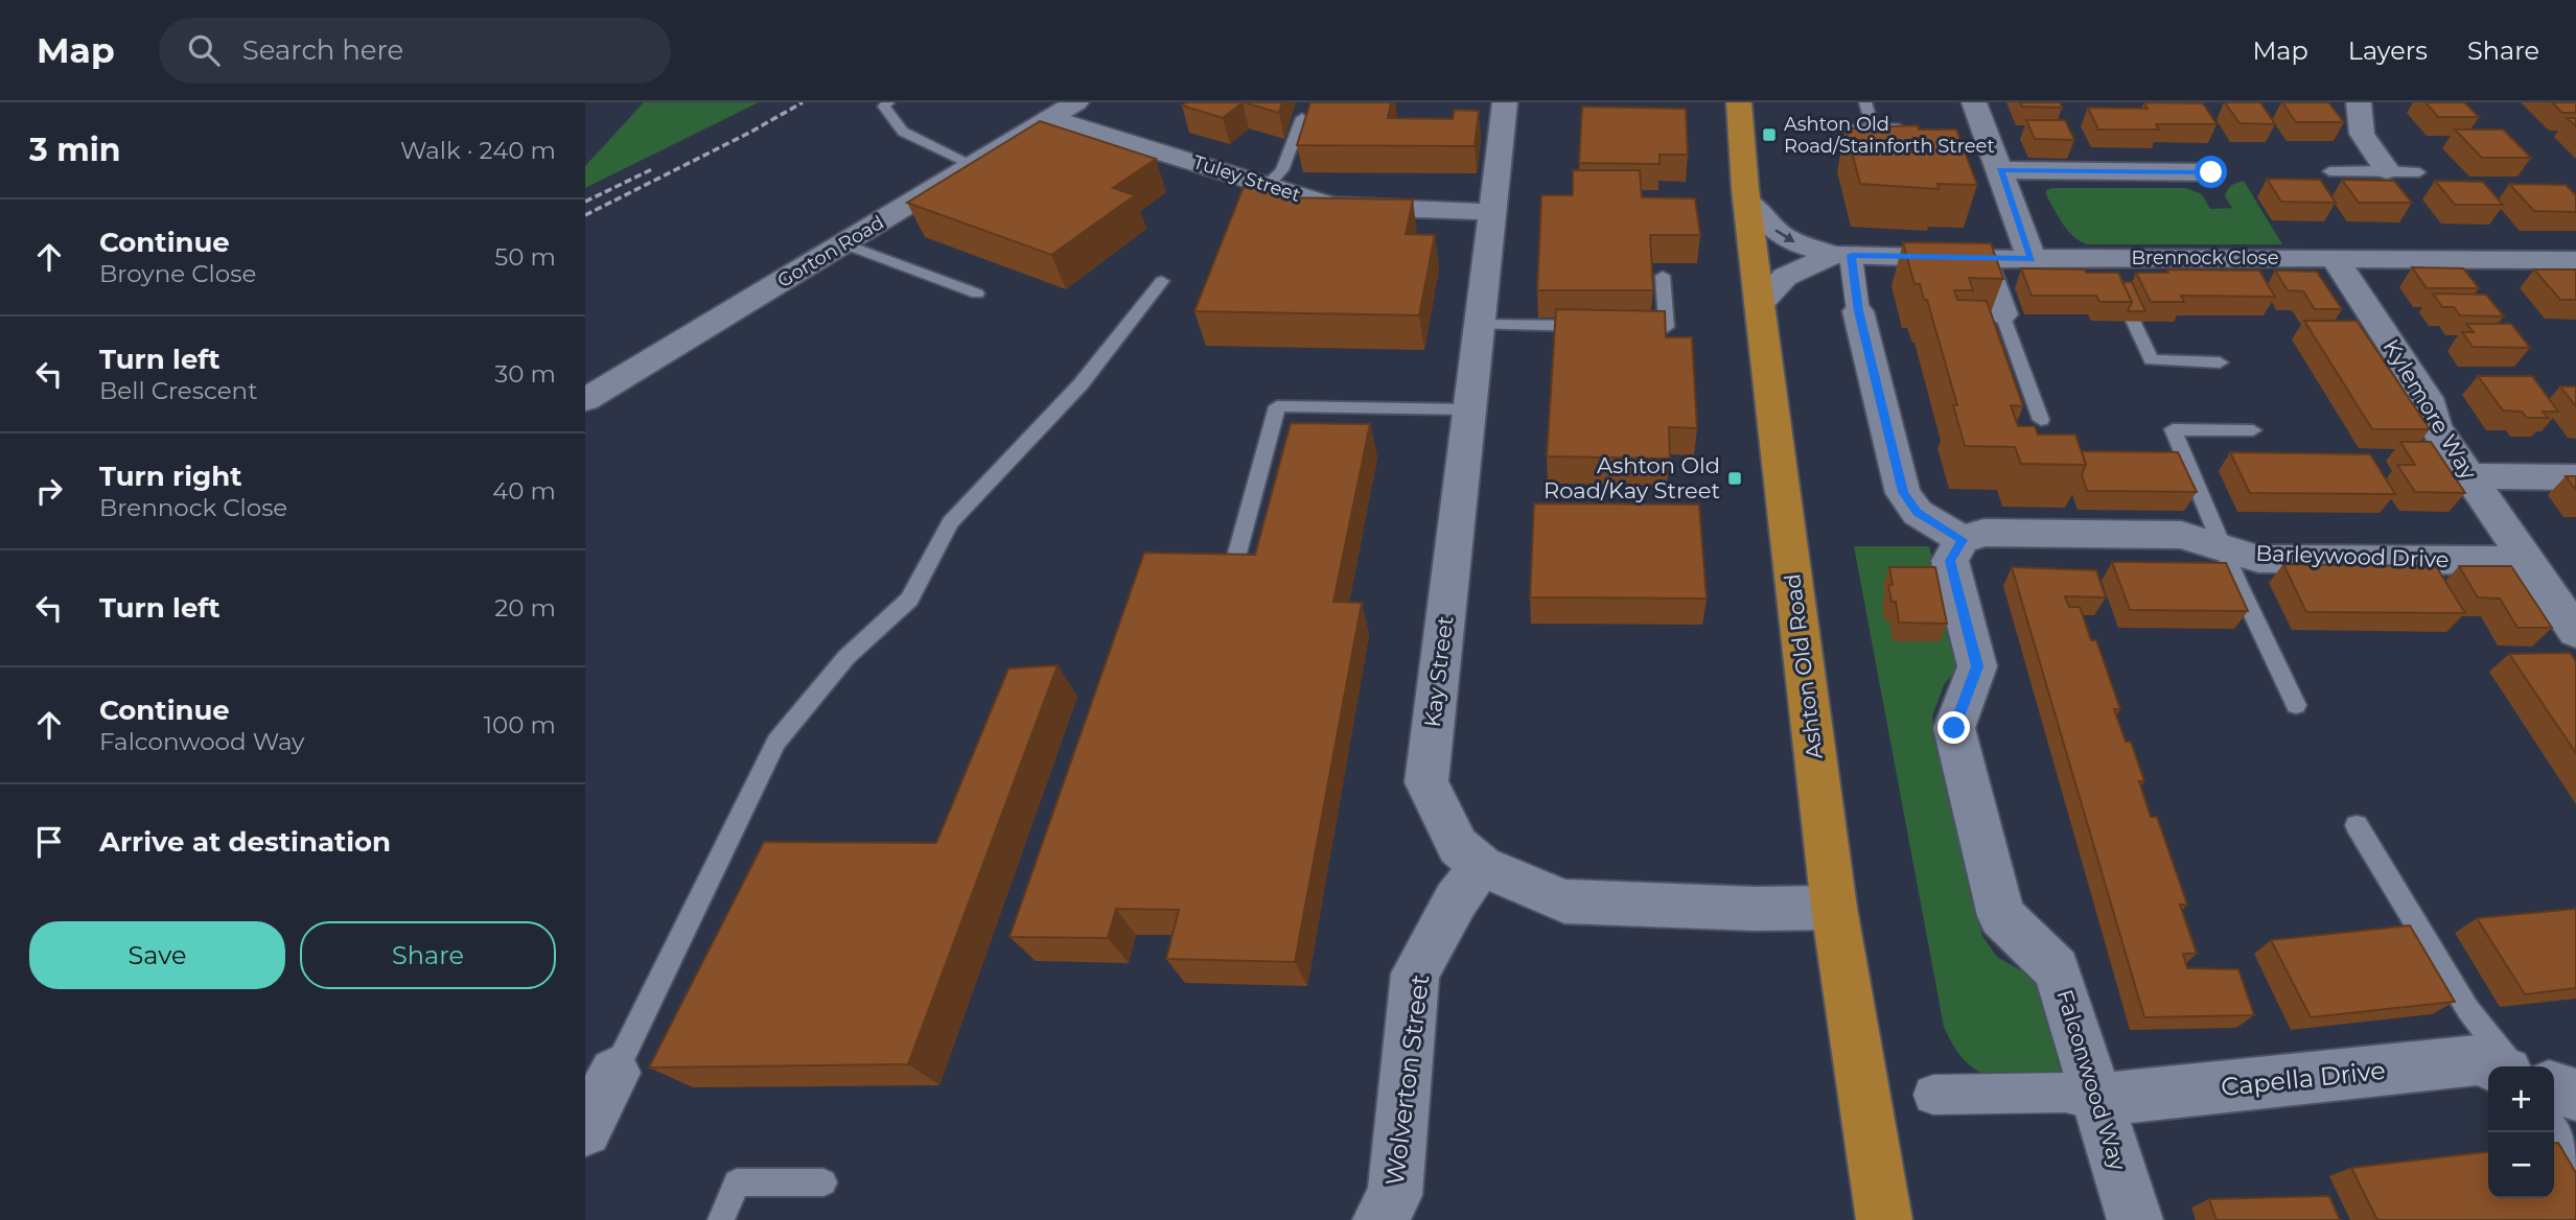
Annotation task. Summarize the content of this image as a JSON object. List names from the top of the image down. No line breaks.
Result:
{"streets":{"highway":["Ashton Old Road"],"street":["Tuley Street","Gorton Road","Brennock Close","Kylemore Way","Barleywood Drive","Kay Street","Capella Drive","Wolverton Street","Falconwood Way"]},"crossings":[["Tuley Street","Gorton Road"],["Tuley Street","Kay Street"],["Brennock Close","Kylemore Way"],["Brennock Close","Ashton Old Road"],["Kylemore Way","Barleywood Drive"],["Barleywood Drive","Falconwood Way"],["Ashton Old Road","Kay Street"],["Kay Street","Wolverton Street"],["Capella Drive","Falconwood Way"]],"places":{"transit":["Ashton Old Road/Stainforth Street","Ashton Old Road/Kay Street"]},"page":{"header":"Map","search":"Search here","nav":["Map","Layers","Share"],"heading":["3 min","Walk · 240 m"],"list":[["Continue","Broyne Close","50 m"],["Turn left","Bell Crescent","30 m"],["Turn right","Brennock Close","40 m"],["Turn left","20 m"],["Continue","Falconwood Way","100 m"],"Arrive at destination"],"buttons":["Save","Share"],"map_buttons":["+","−"]}}
